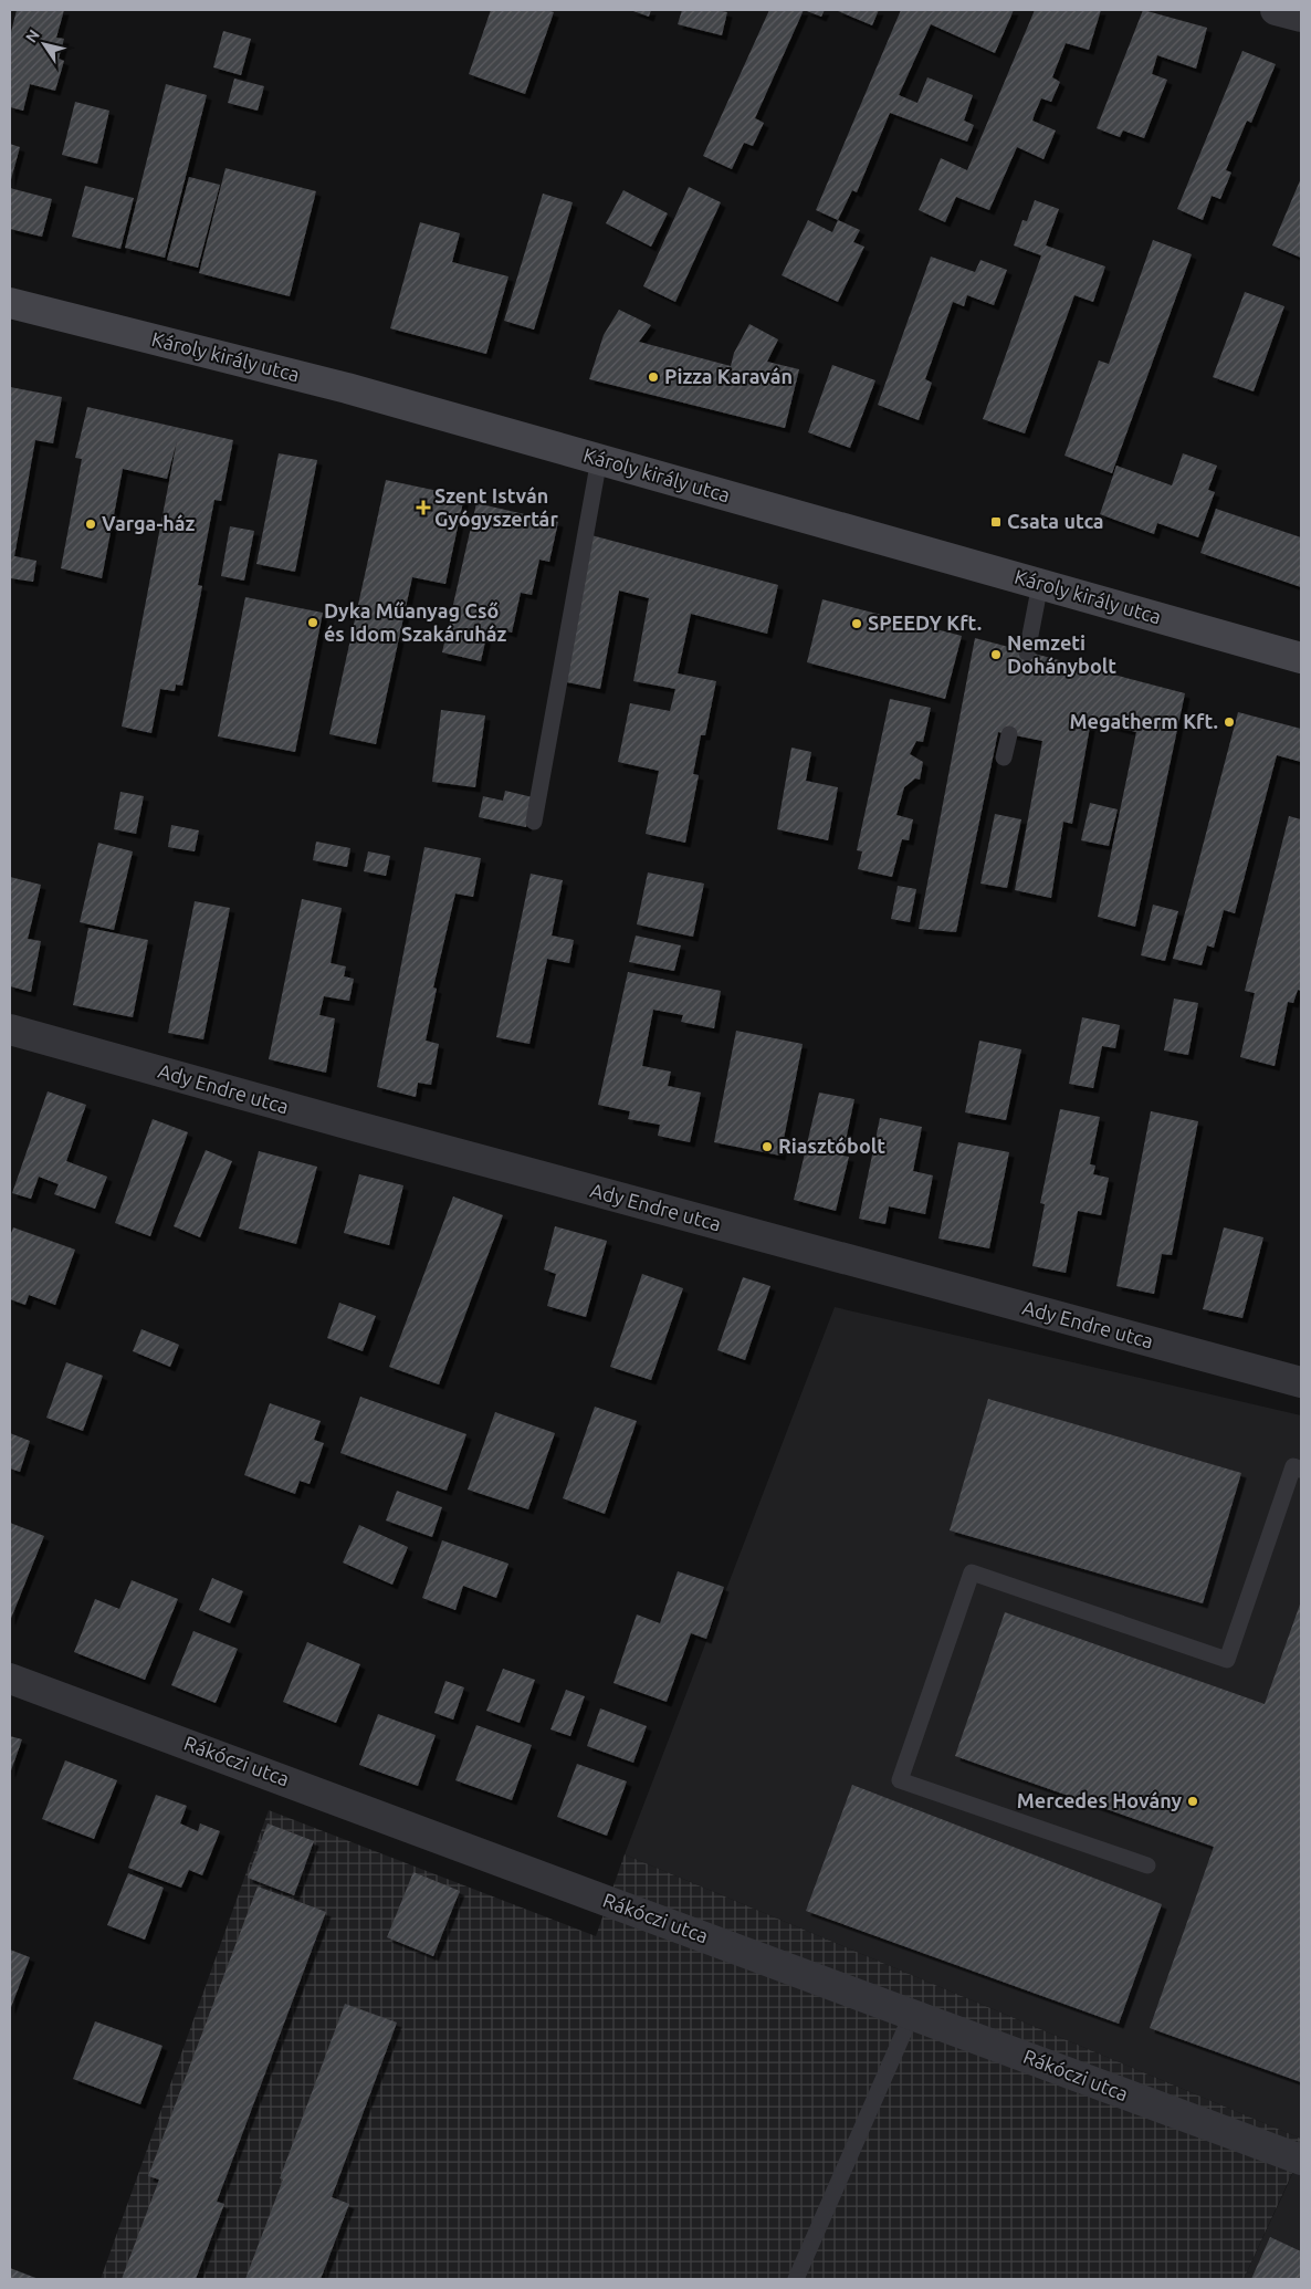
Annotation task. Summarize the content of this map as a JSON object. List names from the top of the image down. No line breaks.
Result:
{"streets":{"street":["Károly király utca","Ady Endre utca","Rákóczi utca"]},"places":{"other":["Pizza Karaván","Varga-ház","Dyka Műanyag Cső és Idom Szakáruház","SPEEDY Kft.","Nemzeti Dohánybolt","Megatherm Kft.","Riasztóbolt","Mercedes Hovány"],"health":["Szent István Gyógyszertár"],"transit":["Csata utca"]},"north":"top left"}
